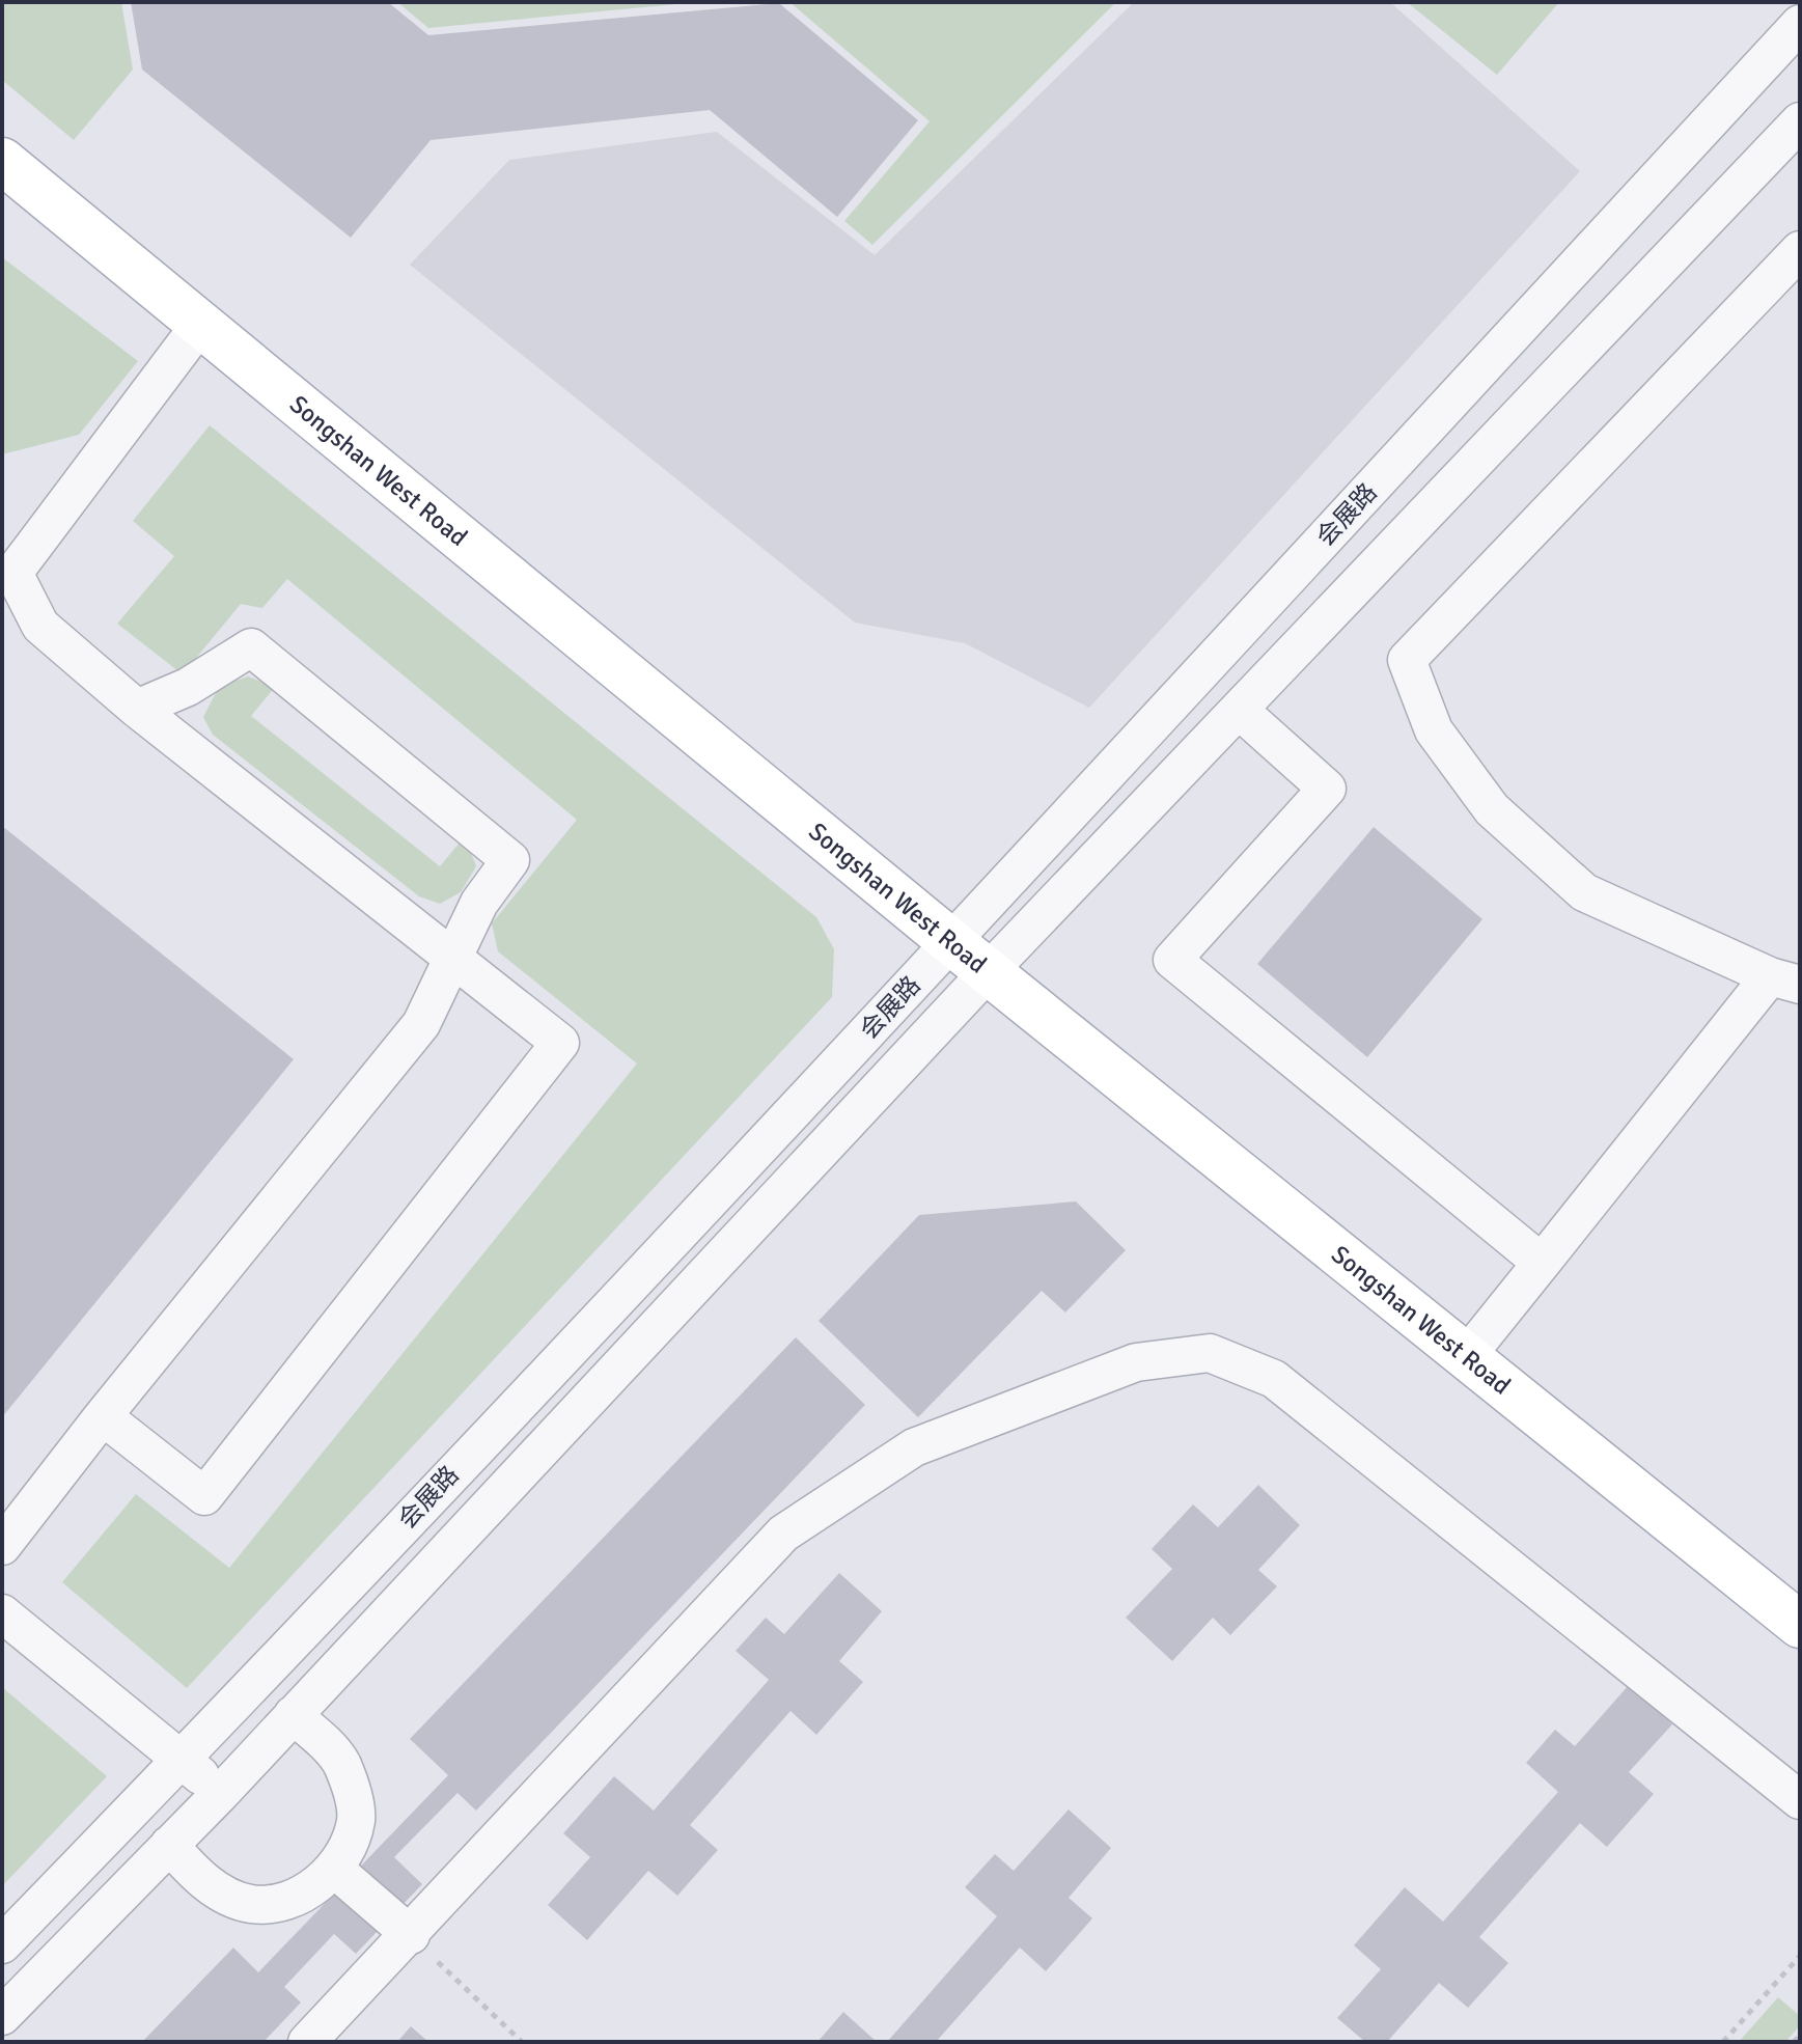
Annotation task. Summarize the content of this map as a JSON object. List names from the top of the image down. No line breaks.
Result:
{"streets":{"main road":["Songshan West Road"],"street":["会展路"]},"crossings":[["Songshan West Road","会展路"]]}
